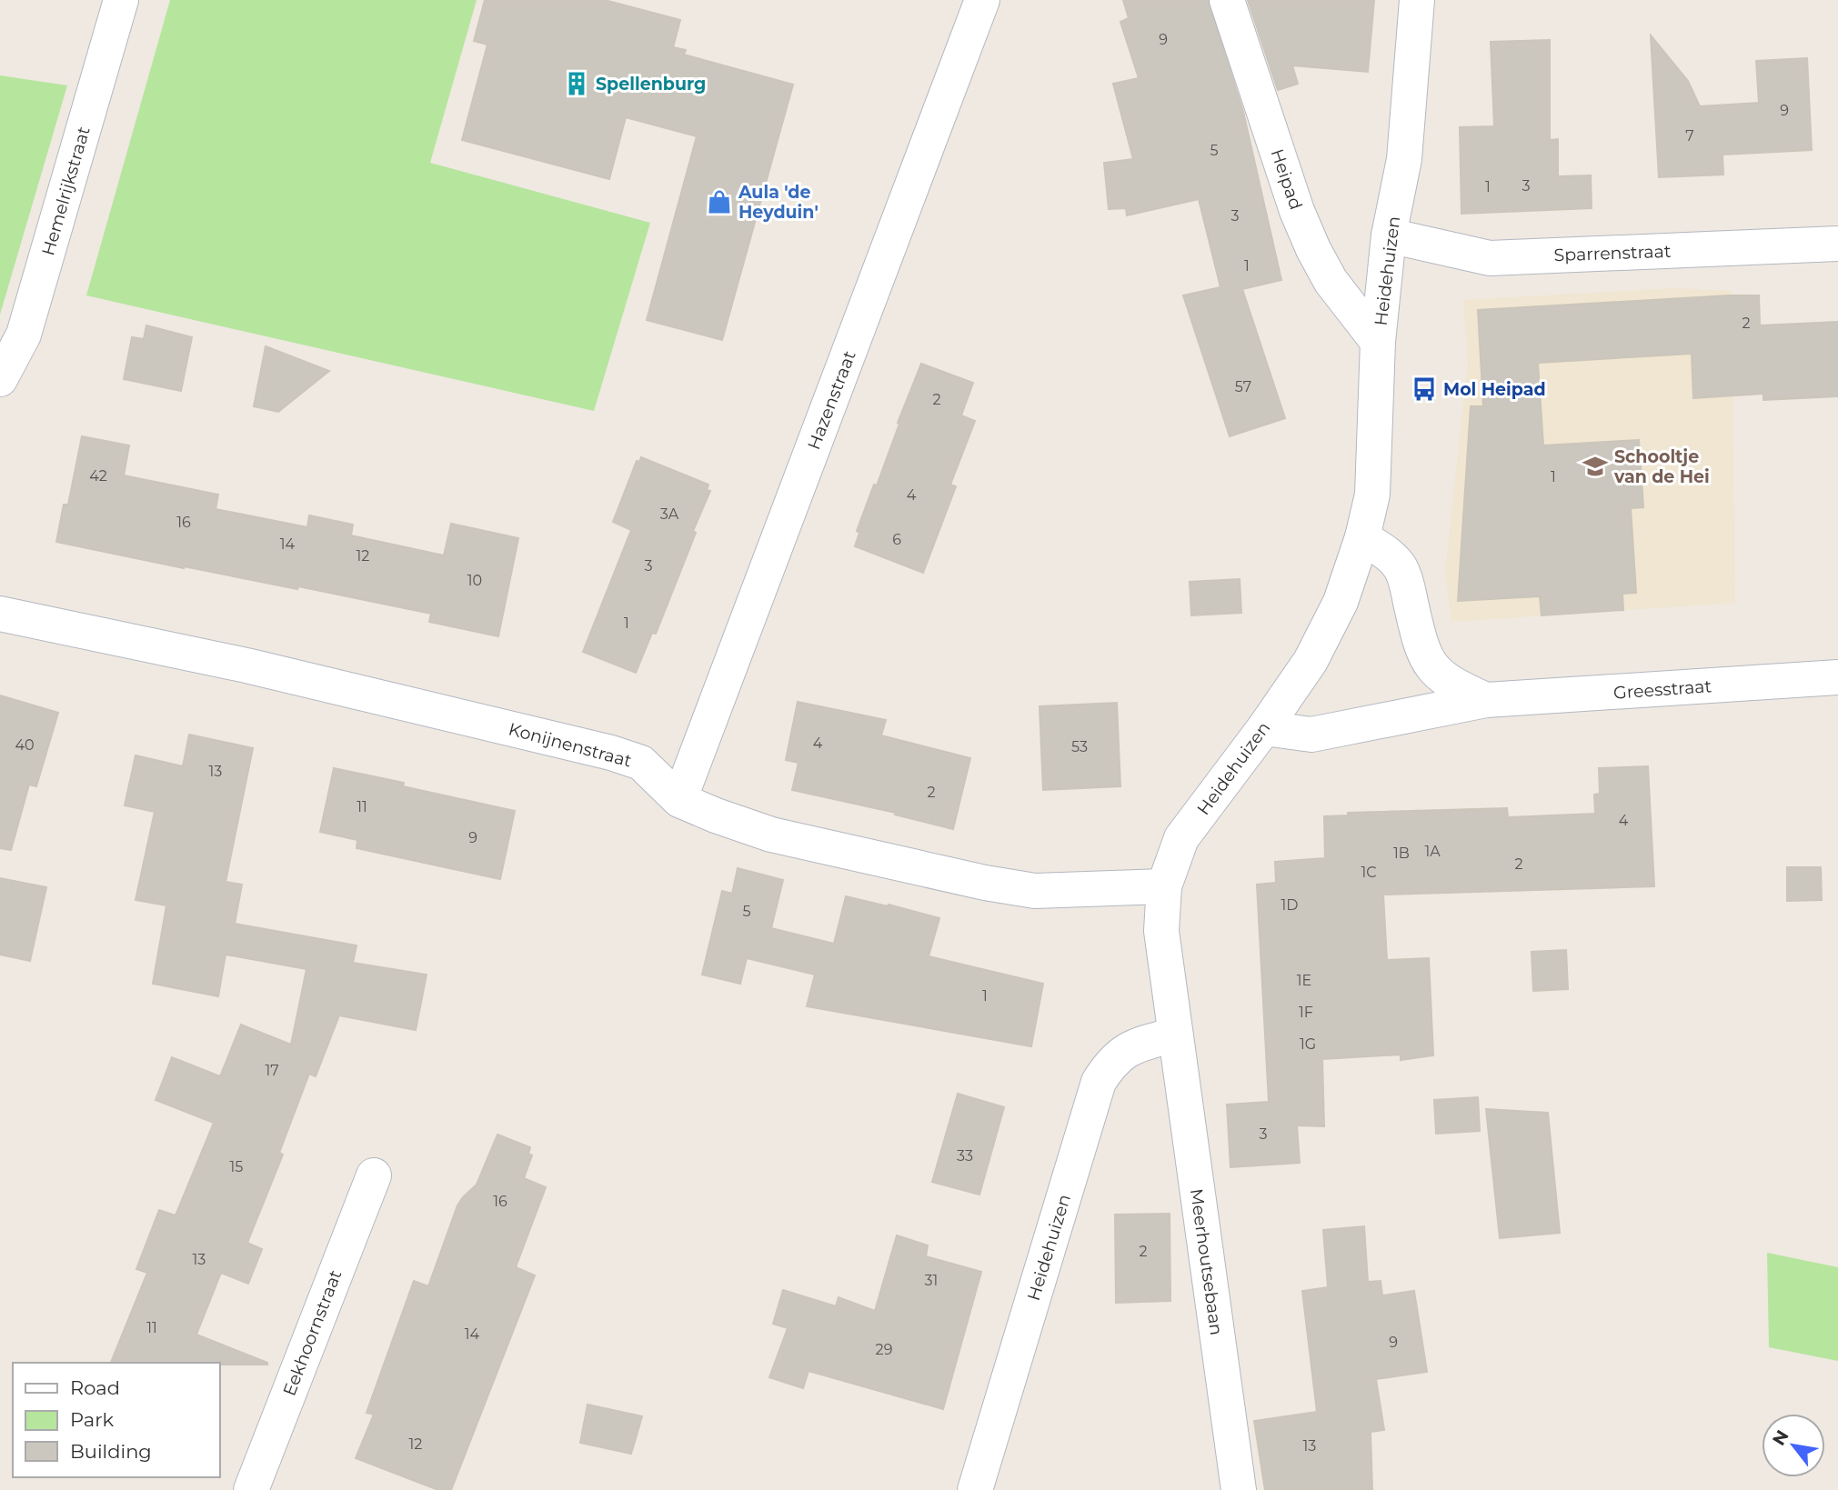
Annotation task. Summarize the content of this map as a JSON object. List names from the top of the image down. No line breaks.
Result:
{"streets":{"street":["Heipad","Hemelrijkstraat","Sparrenstraat","Heidehuizen","Hazenstraat","Greesstraat","Konijnenstraat","Meerhoutsebaan","Eekhoornstraat"]},"crossings":[["Heipad","Heidehuizen"],["Sparrenstraat","Heidehuizen"],["Heidehuizen","Greesstraat"],["Heidehuizen","Konijnenstraat"],["Heidehuizen","Meerhoutsebaan"],["Hazenstraat","Konijnenstraat"]],"places":{"building":["Spellenburg"],"shop":["Aula 'de Heyduin'"],"bus stop":["Mol Heipad"],"school or university":["Schooltje van de Hei"]},"house_numbers":["9","9","7","5","3","1","3","1","2","57","2","42","1","4","3A","16","6","14","12","3","10","1","4","40","53","13","2","11","4","9","1A","1B","2","1C","1D","5","1E","1","1F","1G","17","3","33","15","16","2","13","31","11","14","9","29","12","13"],"legend":["Road","Park","Building"],"north":"top left"}
